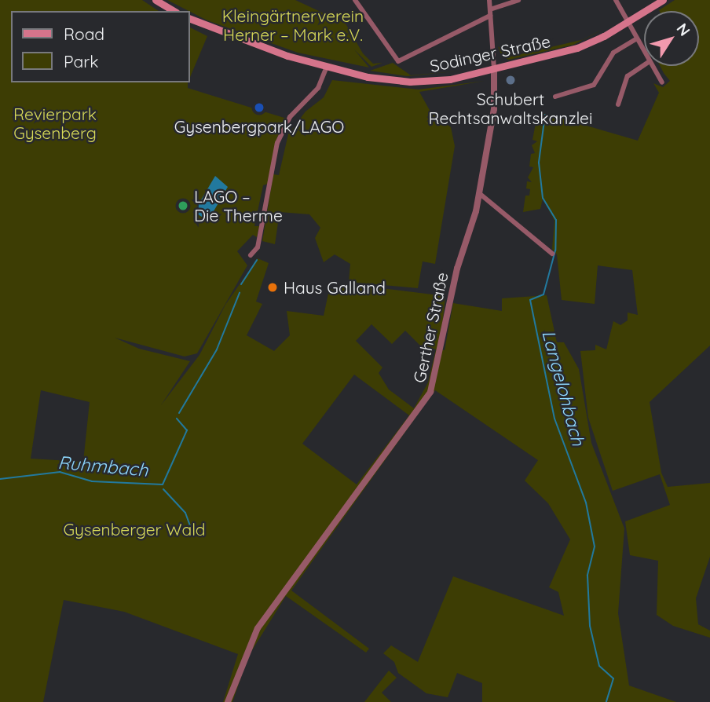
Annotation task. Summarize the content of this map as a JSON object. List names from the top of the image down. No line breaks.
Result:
{"streets":{"main road":["Sodinger Straße"],"street":["Gerther Straße"]},"crossings":[["Sodinger Straße","Gerther Straße"]],"water":["Langelohbach","Ruhmbach"],"parks":["Kleingärtnerverein Herner – Mark e.V.","Revierpark Gysenberg","Gysenberger Wald"],"places":["Schubert Rechtsanwaltskanzlei","Gysenbergpark/LAGO","LAGO – Die Therme","Haus Galland"],"legend":["Road","Park"],"north":"top right"}
